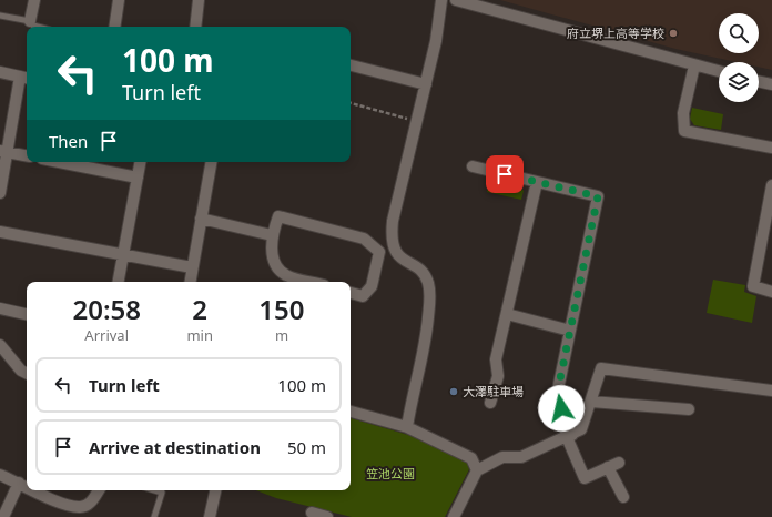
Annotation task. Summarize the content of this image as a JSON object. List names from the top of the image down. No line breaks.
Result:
{"parks":["笠池公園"],"places":["府立堺上高等学校","大澤駐車場"],"page":{"turn":["100 m","Turn left"],"then":"Then","eta":["20:58","Arrival","2","min","150","m"],"list":[{"name":"Turn left","value":"100 m"},{"name":"Arrive at destination","value":"50 m"}]}}
